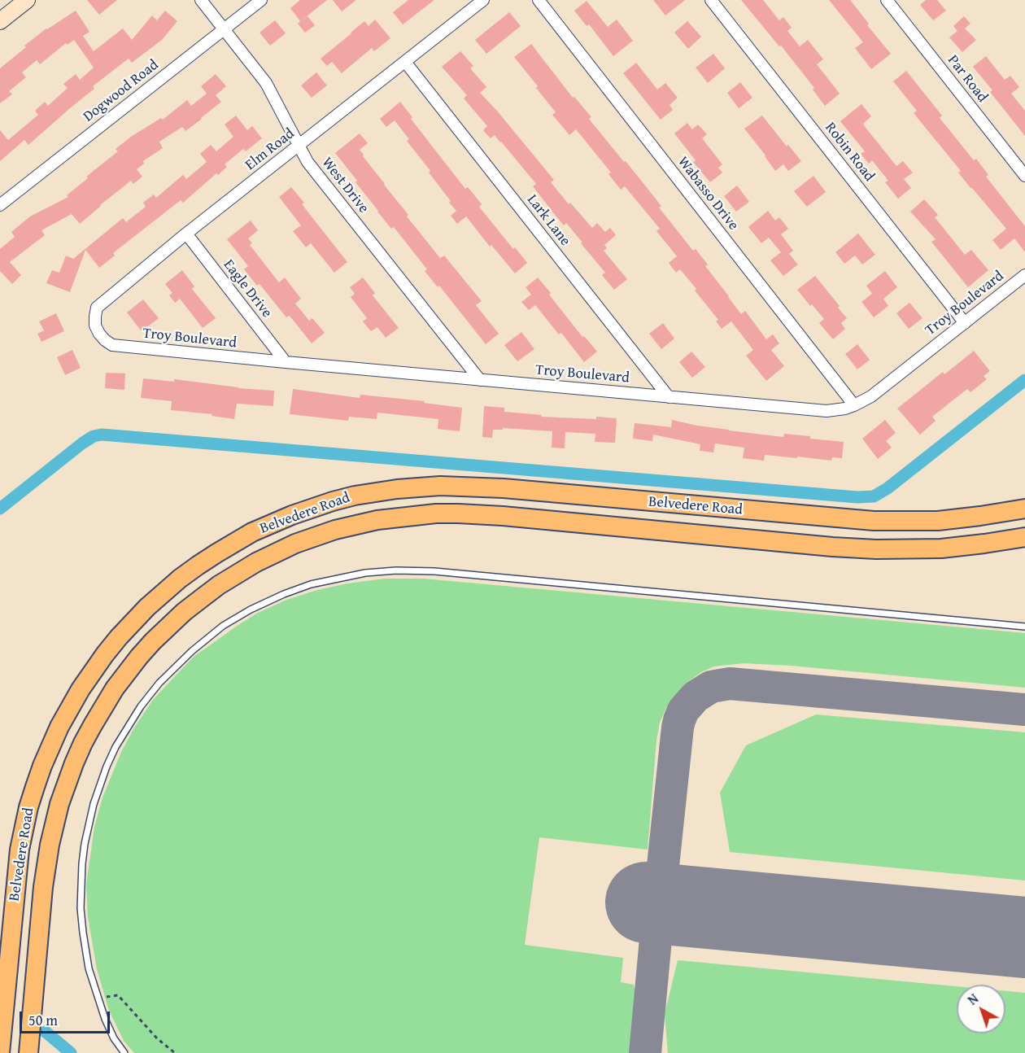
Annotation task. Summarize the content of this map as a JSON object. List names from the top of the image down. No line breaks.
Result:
{"streets":{"main road":["Belvedere Road"],"street":["Par Road","Dogwood Road","Elm Road","Robin Road","West Drive","Wabasso Drive","Lark Lane","Eagle Drive","Troy Boulevard"]},"crossings":[["Dogwood Road","West Drive"],["Elm Road","West Drive"],["Elm Road","Lark Lane"],["Elm Road","Eagle Drive"],["Elm Road","Troy Boulevard"],["Robin Road","Troy Boulevard"],["West Drive","Troy Boulevard"],["Wabasso Drive","Troy Boulevard"],["Lark Lane","Troy Boulevard"],["Eagle Drive","Troy Boulevard"]],"scale_bar":"50 m","north":"top left"}
